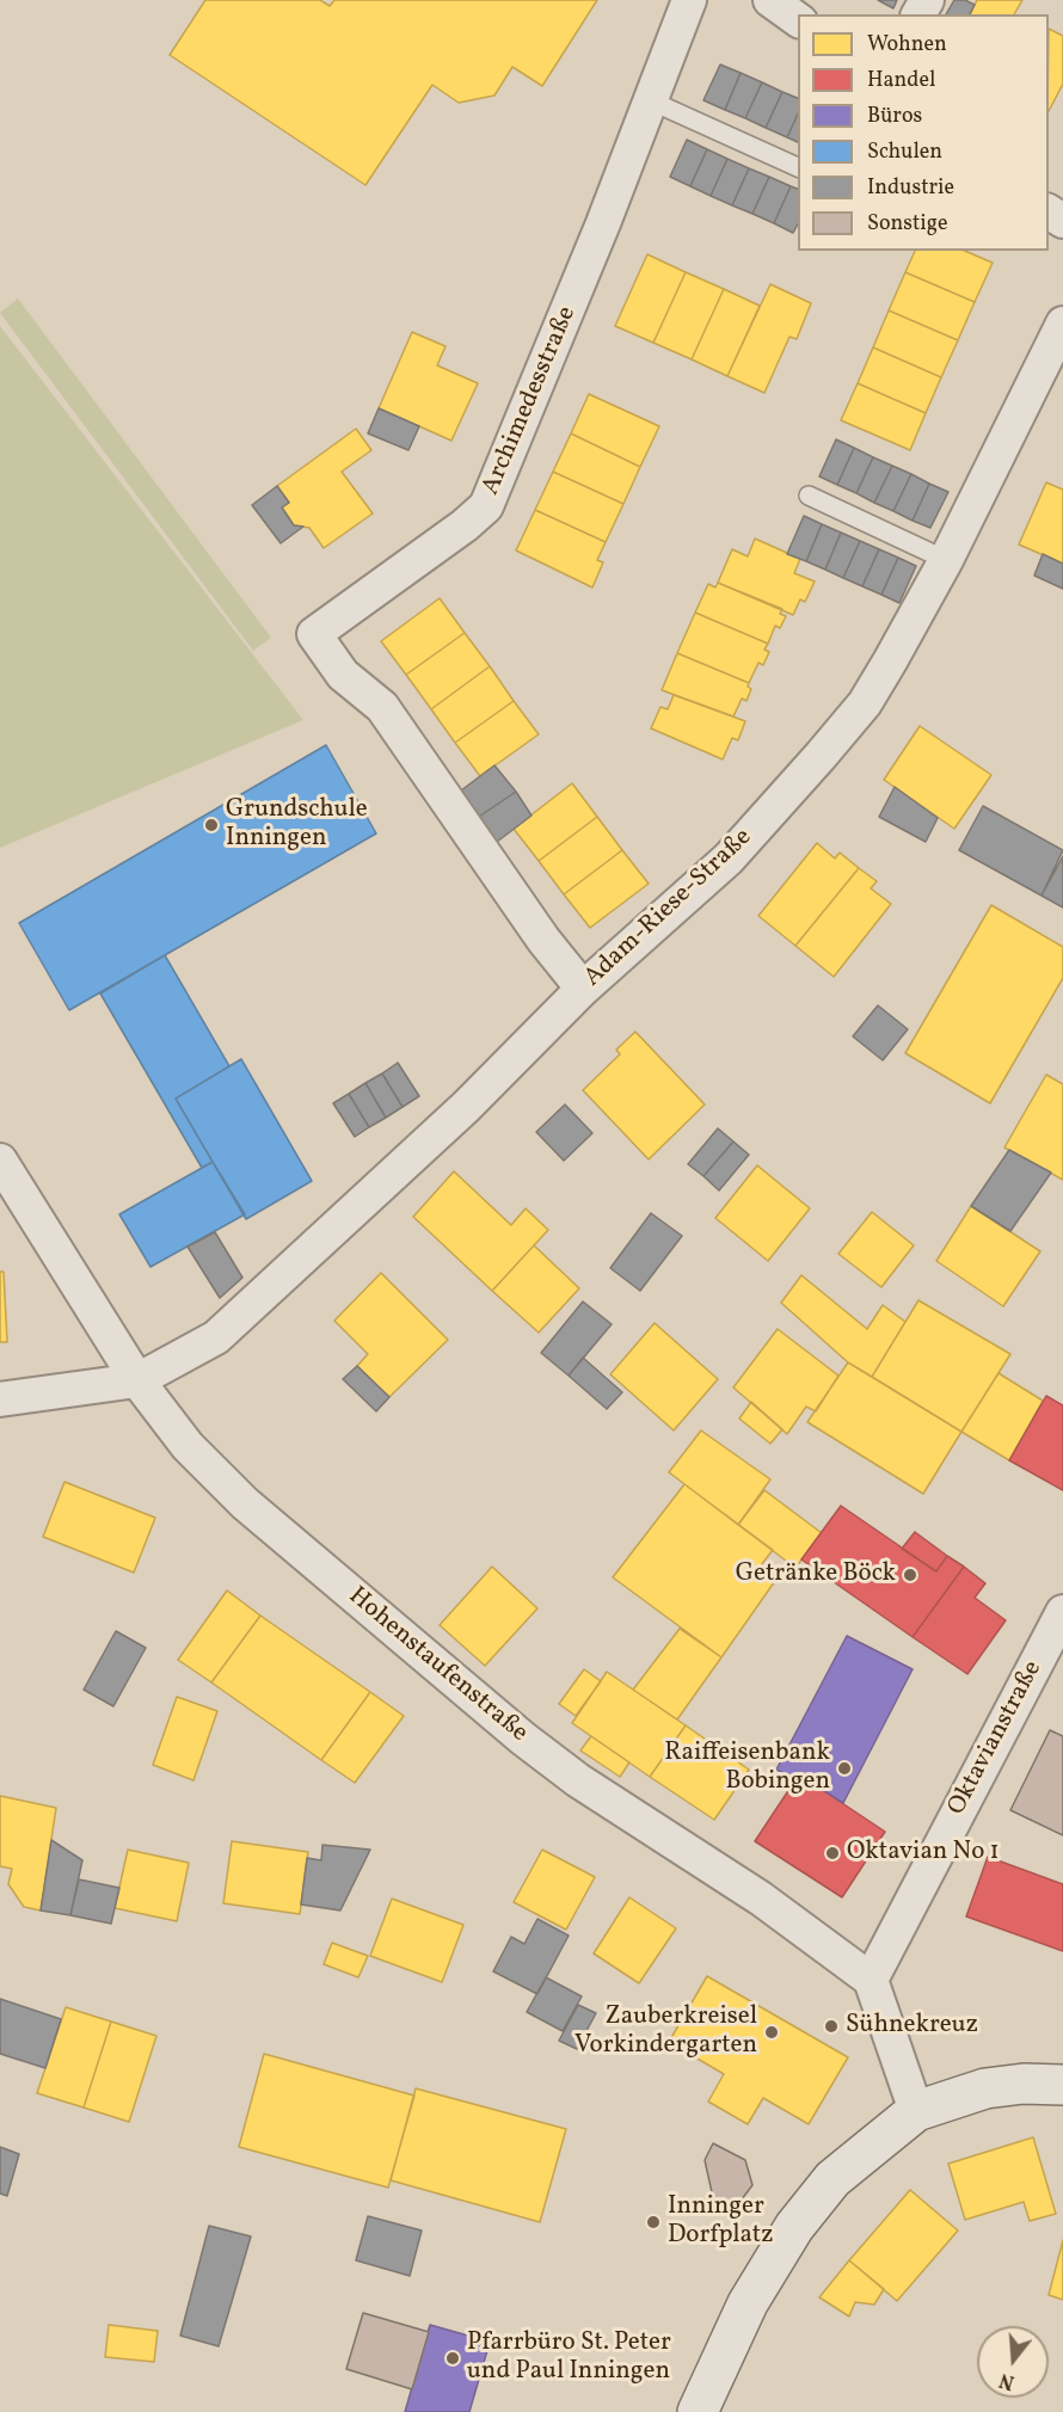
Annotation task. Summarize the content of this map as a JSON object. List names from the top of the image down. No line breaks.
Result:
{"streets":{"street":["Archimedesstraße","Adam-Riese-Straße","Hohenstaufenstraße","Oktavianstraße"]},"crossings":[["Archimedesstraße","Adam-Riese-Straße"],["Adam-Riese-Straße","Hohenstaufenstraße"],["Hohenstaufenstraße","Oktavianstraße"]],"places":["Grundschule Inningen","Getränke Böck","Raiffeisenbank Bobingen","Oktavian No 1","Sühnekreuz","Zauberkreisel Vorkindergarten","Inninger Dorfplatz","Pfarrbüro St. Peter und Paul Inningen"],"legend":["Wohnen","Handel","Büros","Schulen","Industrie","Sonstige"],"north":"bottom"}
